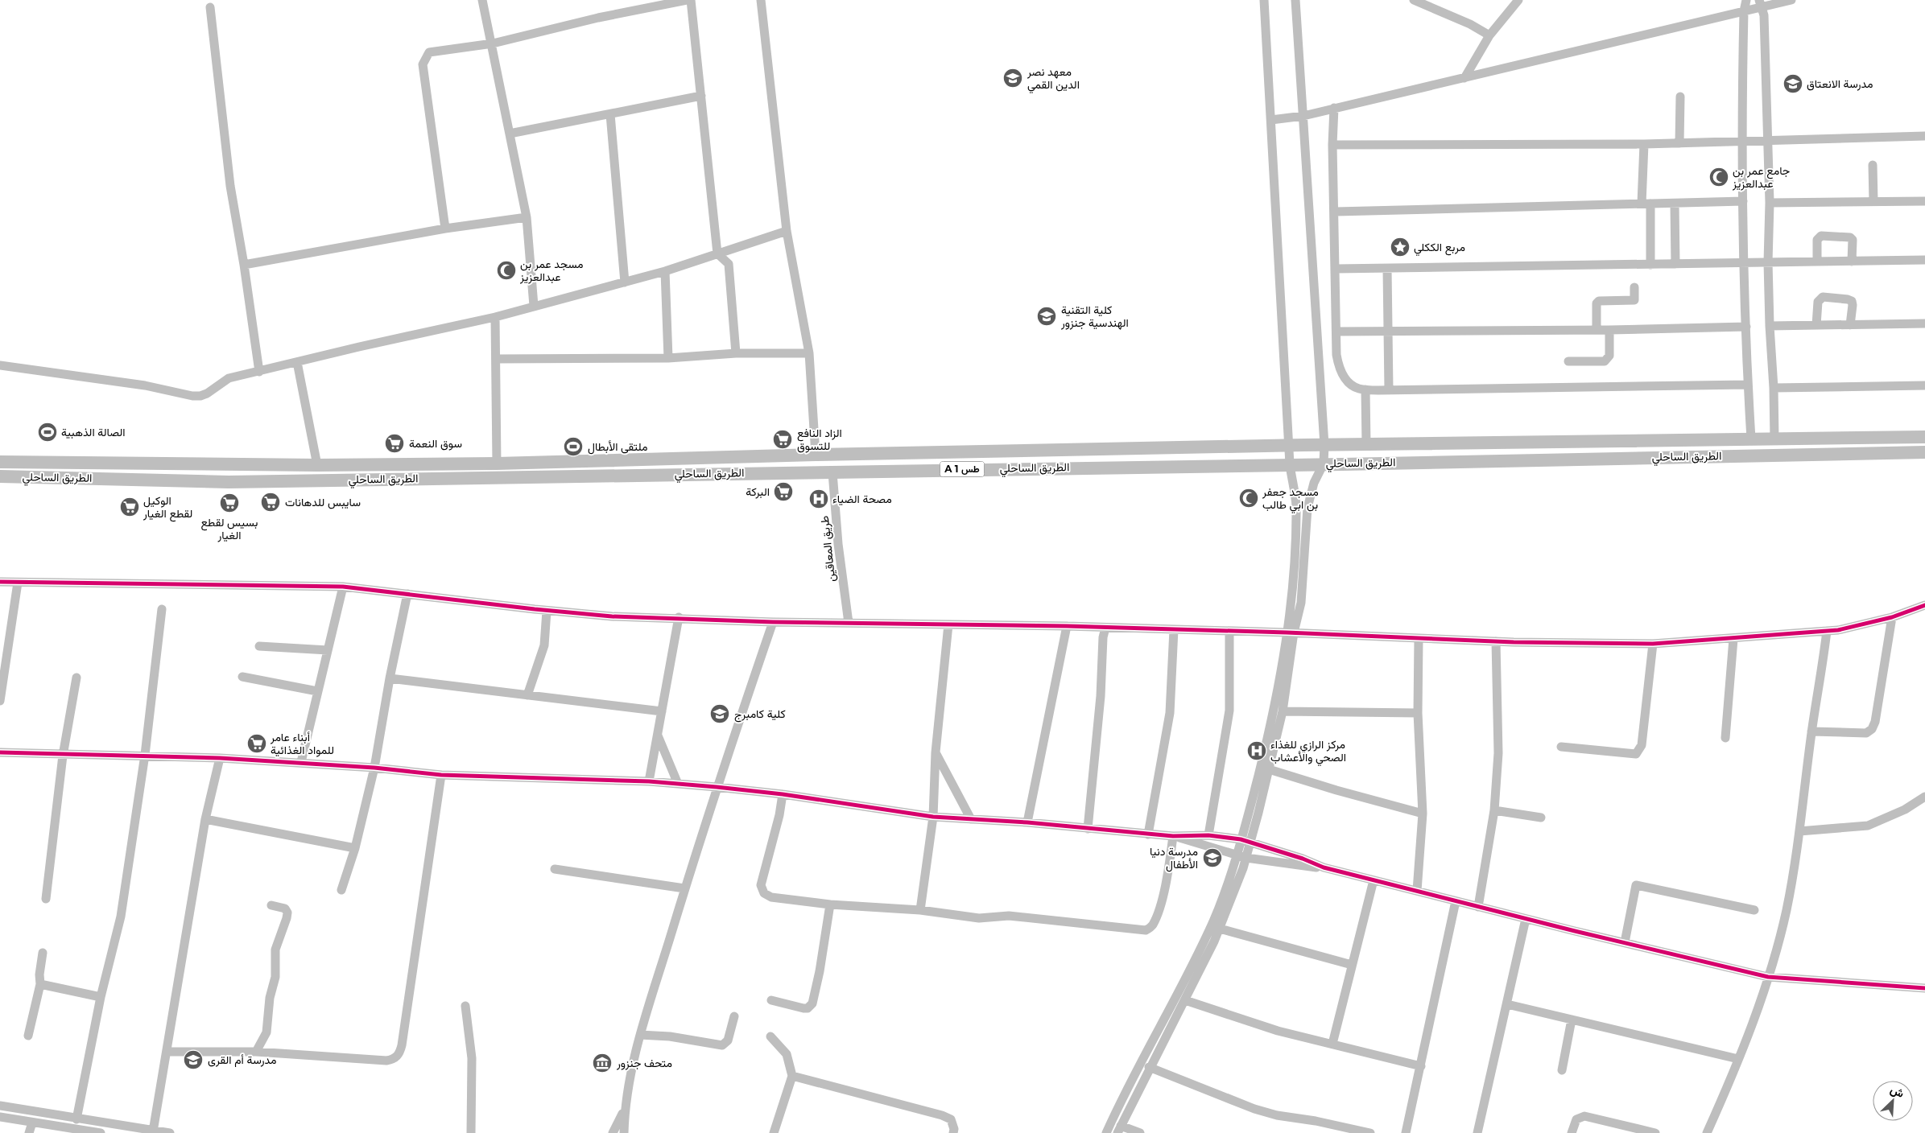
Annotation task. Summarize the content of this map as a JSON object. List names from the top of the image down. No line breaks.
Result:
{"streets":{"highway":["الطريق الساحلي","A 1 طس"],"street":["طريق المعاقين"]},"crossings":[["الطريق الساحلي","طريق المعاقين"]],"places":{"school or university":["معهد نصر الدين القمي","مدرسة الانعتاق","كلية التقنية الهندسية جنزور","كلية كامبرج","مدرسة دنيا الأطفال","مدرسة أم القرى"],"mosque":["جامع عمر بن عبدالعزيز","مسجد عمر بن عبدالعزيز","مسجد جعفر بن ابي طالب"],"place":["مربع الككلي"],"sports":["الصالة الذهبية","ملتقى الأبطال"],"supermarket":["الزاد النافع للتسوق","سوق النعمة","البركة","سايبس للدهانات","بسيس لقطع الغيار","الوكيل لقطع الغيار","أبناء عامر للمواد الغذائية"],"hospital":["مصحة الضياء","مركز الرازي للغذاء الصحي والأعشاب"],"museum":["متحف جنزور"]},"north":"top right"}
